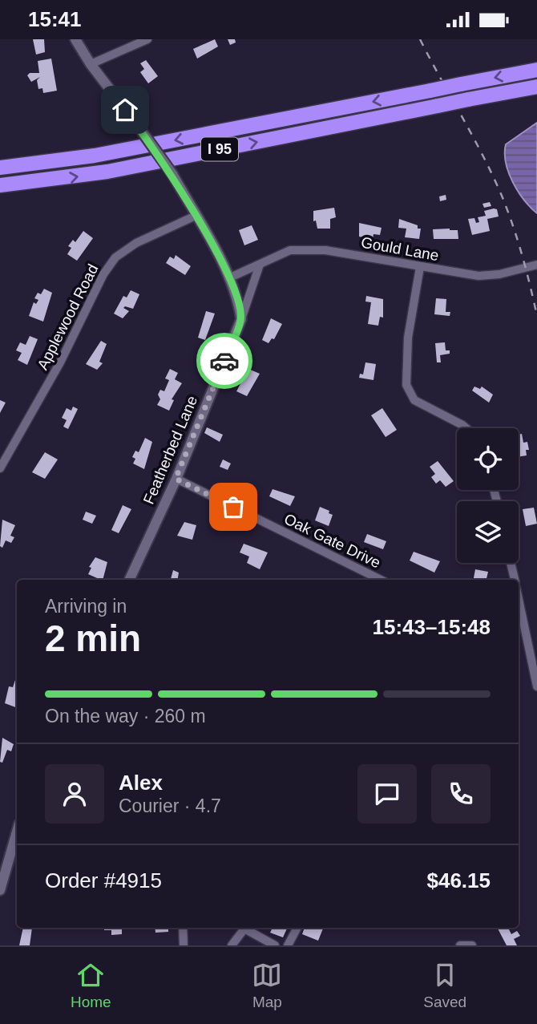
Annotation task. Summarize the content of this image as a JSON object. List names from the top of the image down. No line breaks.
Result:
{"streets":{"highway":["I 95"],"street":["Gould Lane","Applewood Road","Featherbed Lane","Oak Gate Drive"]},"crossings":[["Featherbed Lane","Oak Gate Drive"]],"page":{"status":"15:41","heading":["2 min","Arriving in","15:43–15:48"],"panel":["Alex","Courier · 4.7","Order #4915","$46.15"],"bar":"On the way · 260 m","tabs":["Home","Map","Saved"]}}
